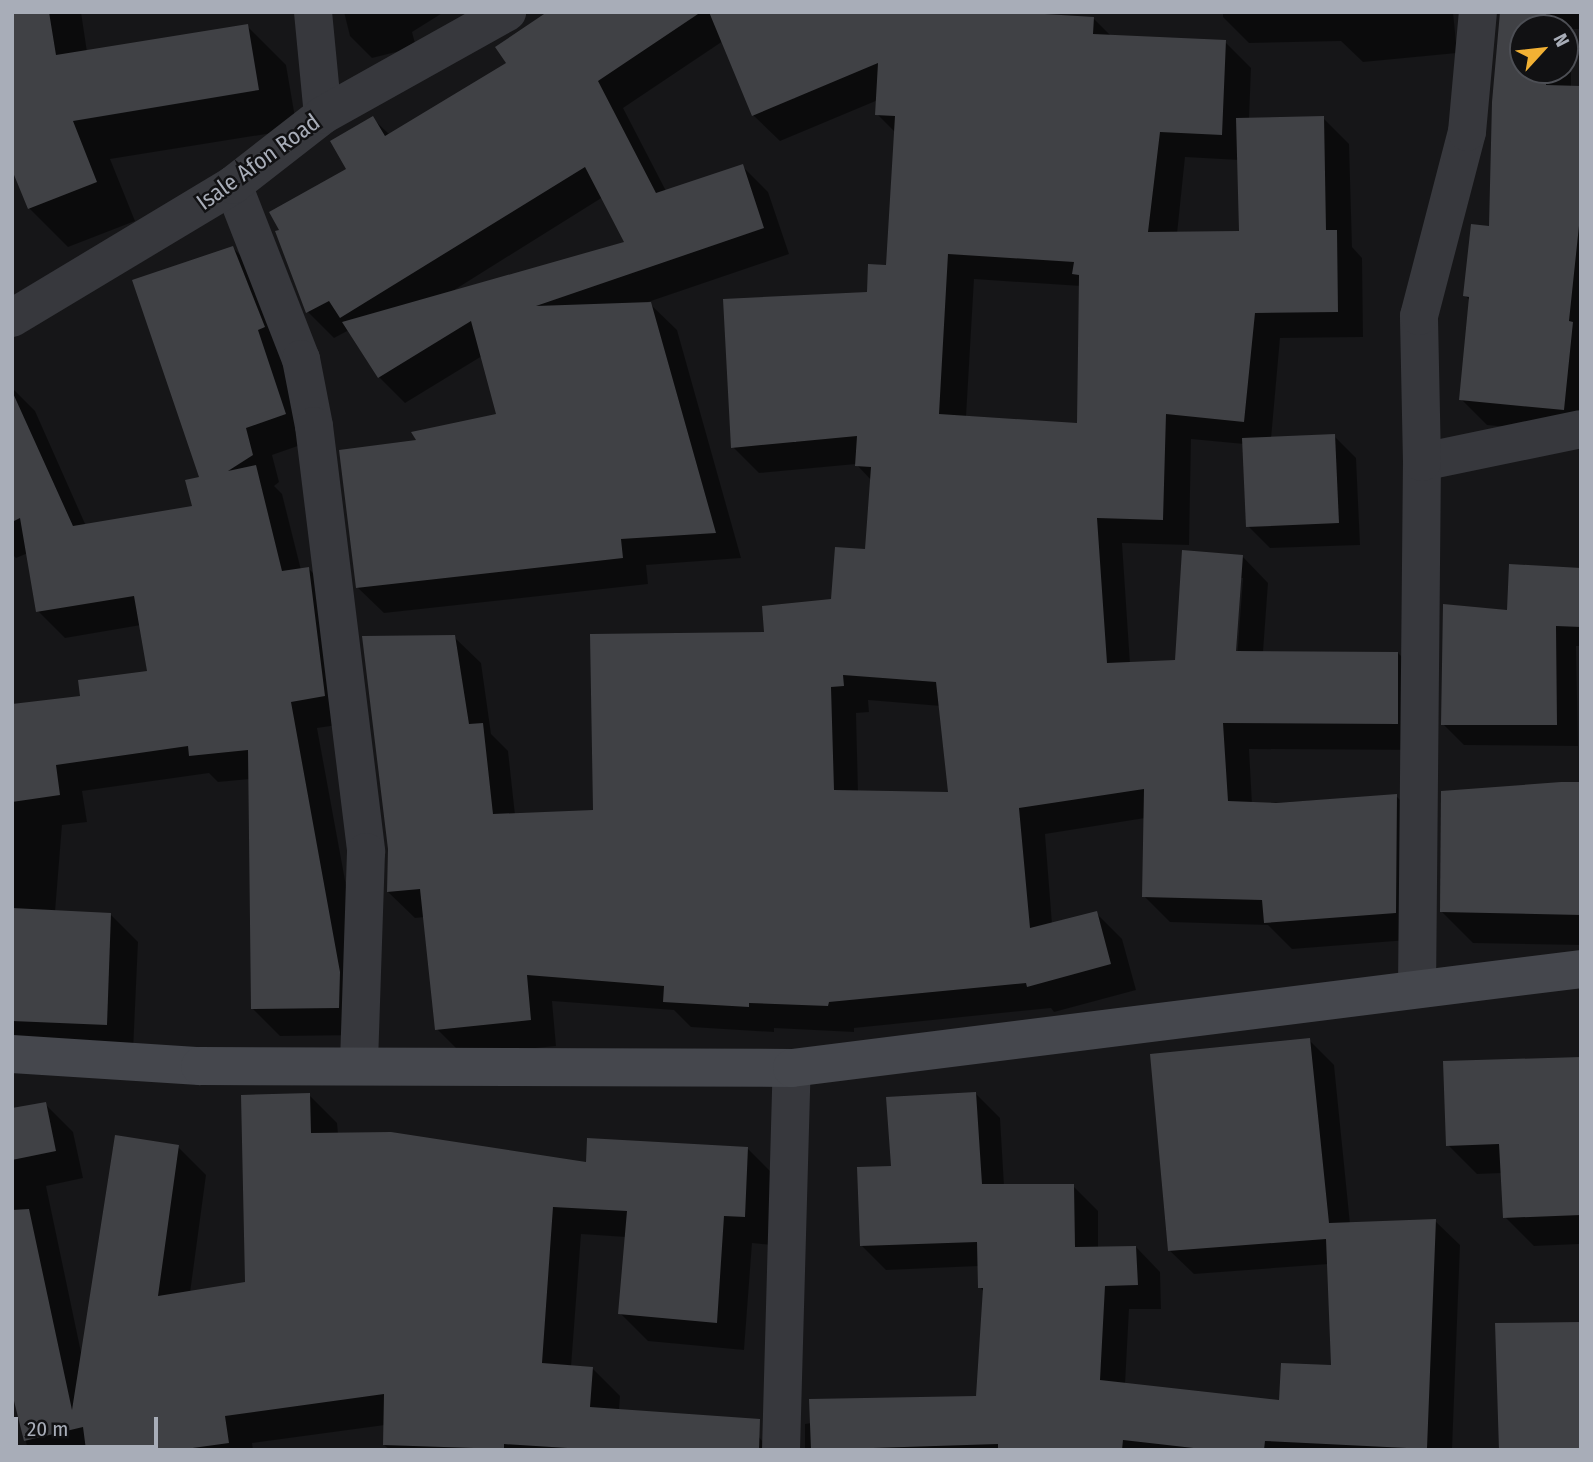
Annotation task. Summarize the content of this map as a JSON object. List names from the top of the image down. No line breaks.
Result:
{"streets":{"street":["Isale Afon Road"]},"scale_bar":"20 m","north":"top right"}
